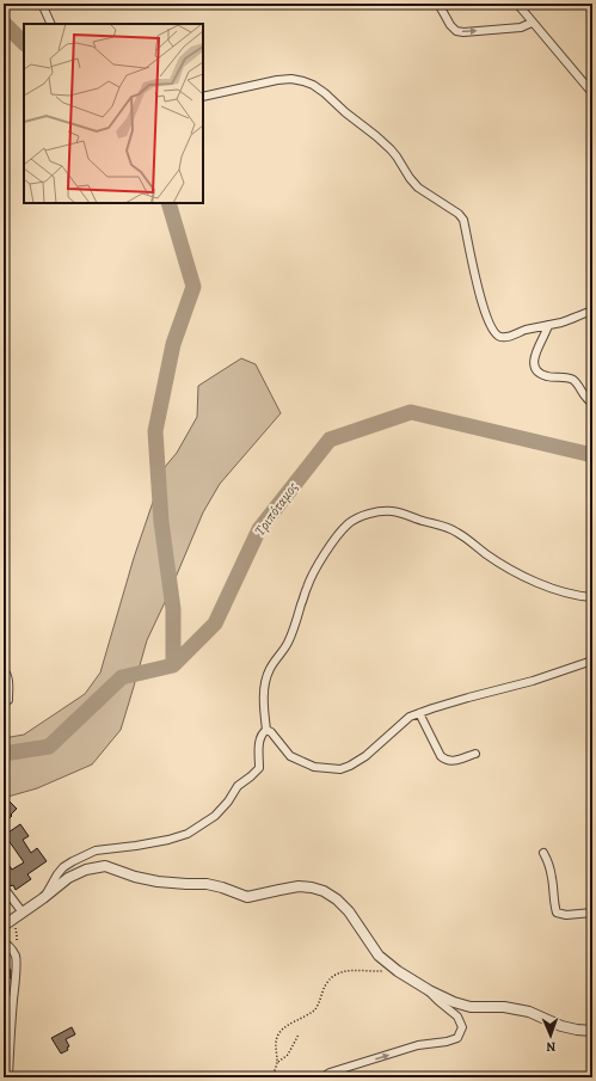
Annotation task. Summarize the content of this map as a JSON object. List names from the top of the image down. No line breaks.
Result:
{"water":["Τριπόταμος"],"north":"bottom"}
